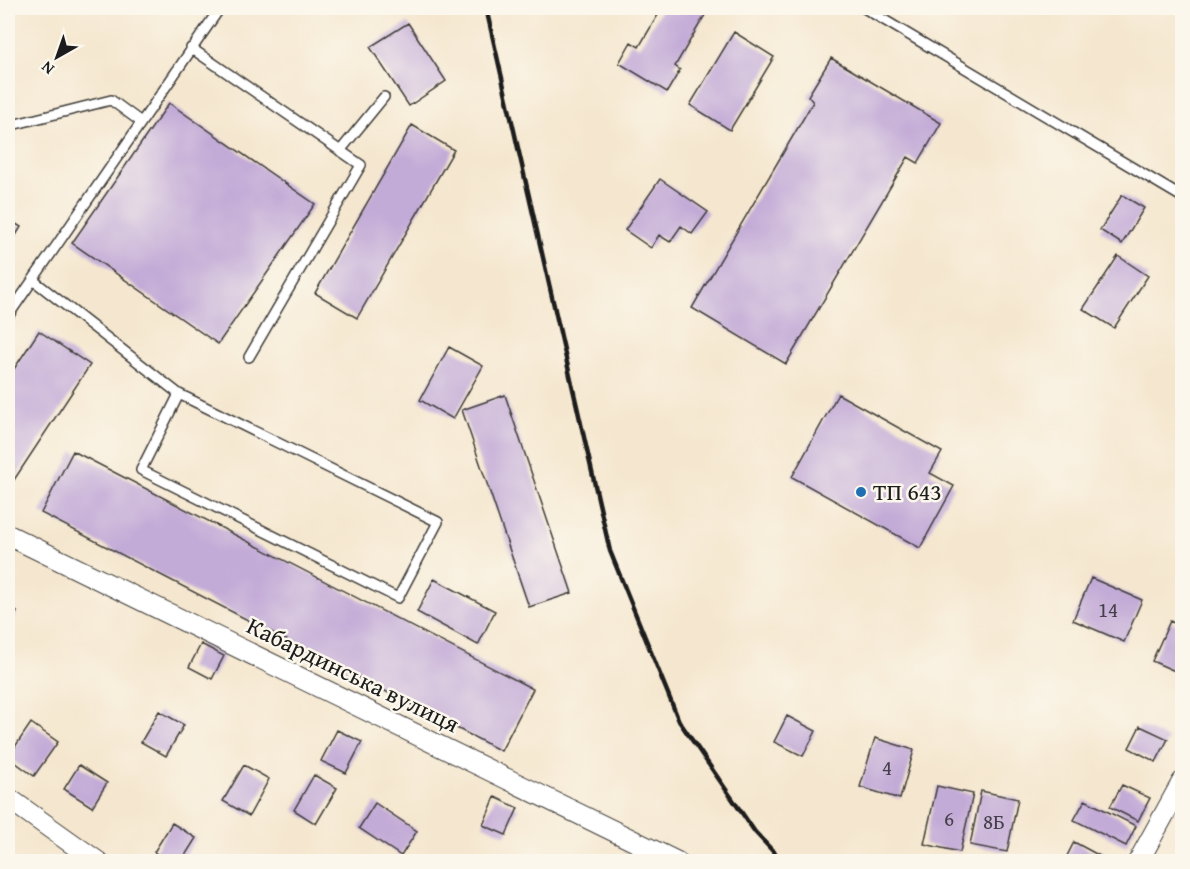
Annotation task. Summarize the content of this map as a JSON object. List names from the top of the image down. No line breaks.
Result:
{"streets":{"street":["Кабардинська вулиця"]},"places":["ТП 643"],"house_numbers":["14","4","6","8Б"],"north":"bottom left"}
